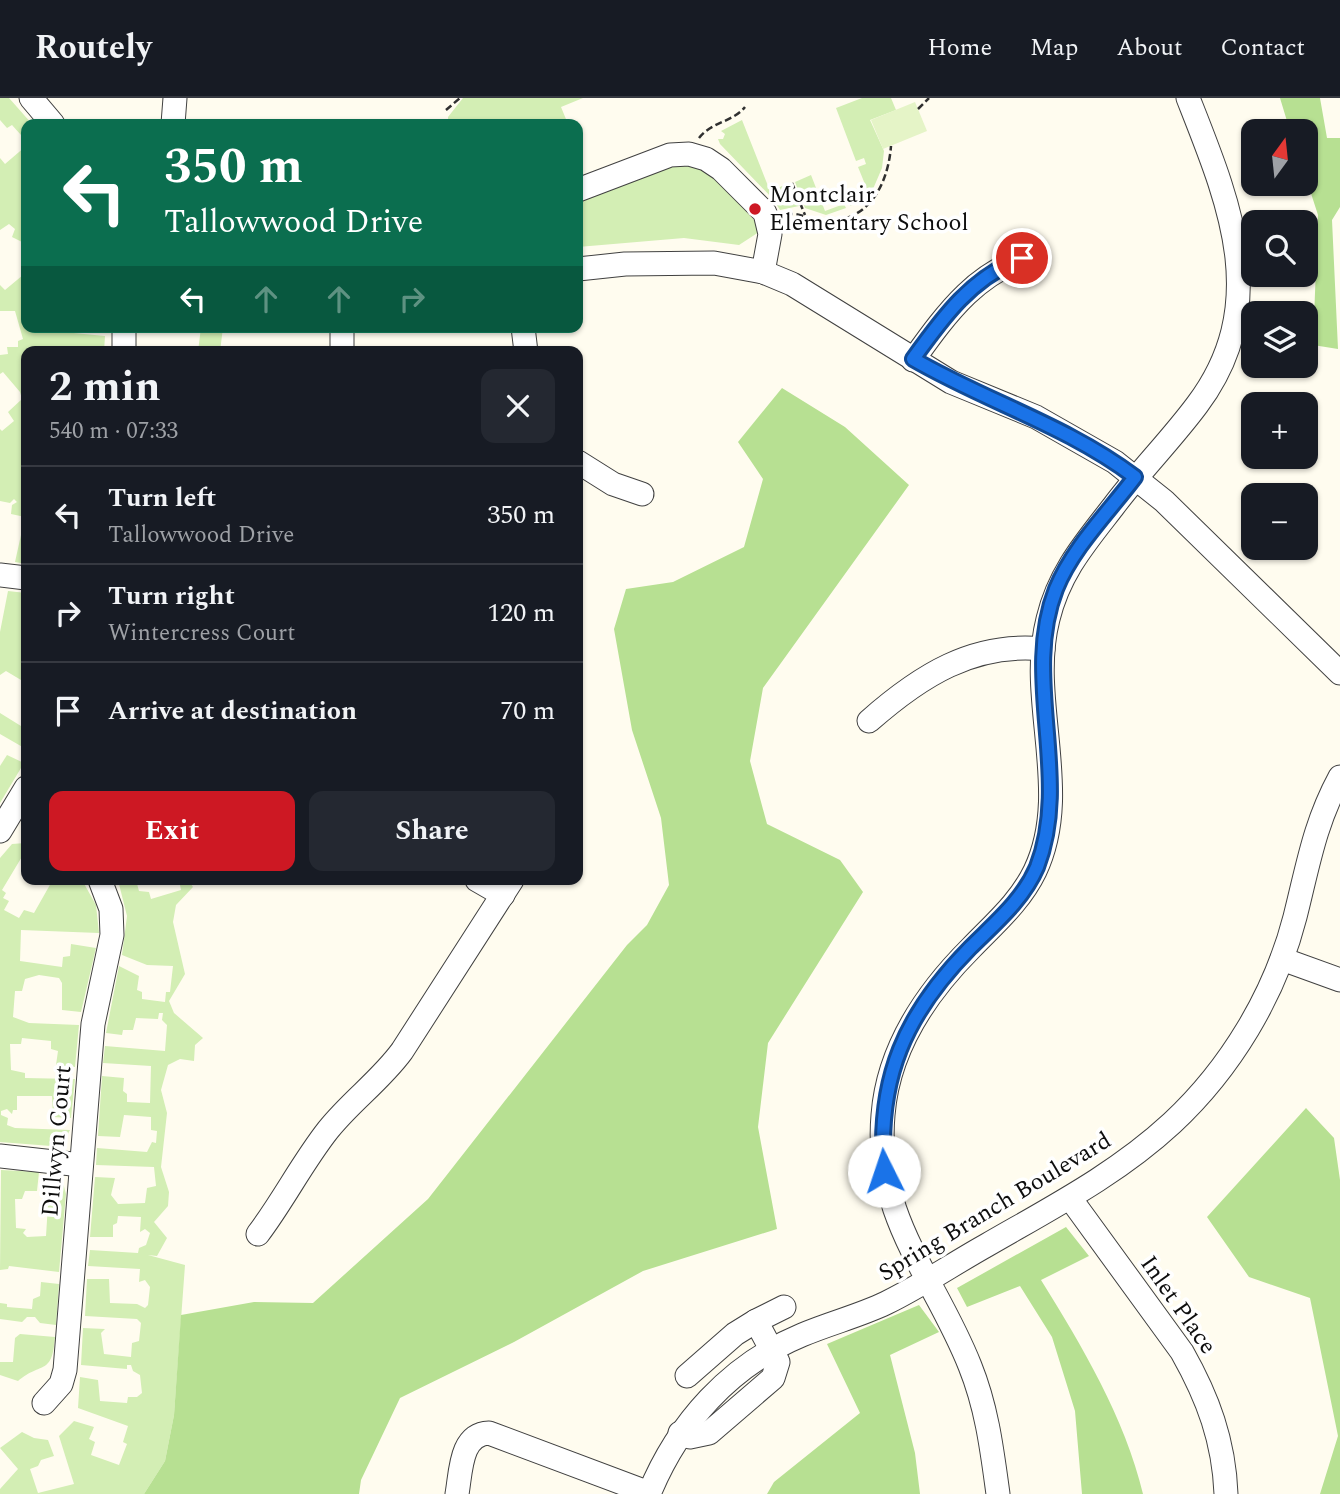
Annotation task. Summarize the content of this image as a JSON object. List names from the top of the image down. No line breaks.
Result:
{"streets":{"street":["Dillwyn Court","Spring Branch Boulevard","Inlet Place"]},"crossings":[["Spring Branch Boulevard","Inlet Place"]],"places":["Montclair Elementary School"],"north":"top","page":{"header":"Routely","nav":["Home","Map","About","Contact"],"map_buttons":["+","−"],"turn":["350 m","Tallowwood Drive"],"heading":["2 min","540 m · 07:33"],"list":[{"name":"Turn left","note":"Tallowwood Drive","value":"350 m"},{"name":"Turn right","note":"Wintercress Court","value":"120 m"},{"name":"Arrive at destination","value":"70 m"}],"buttons":["Exit","Share"]}}
